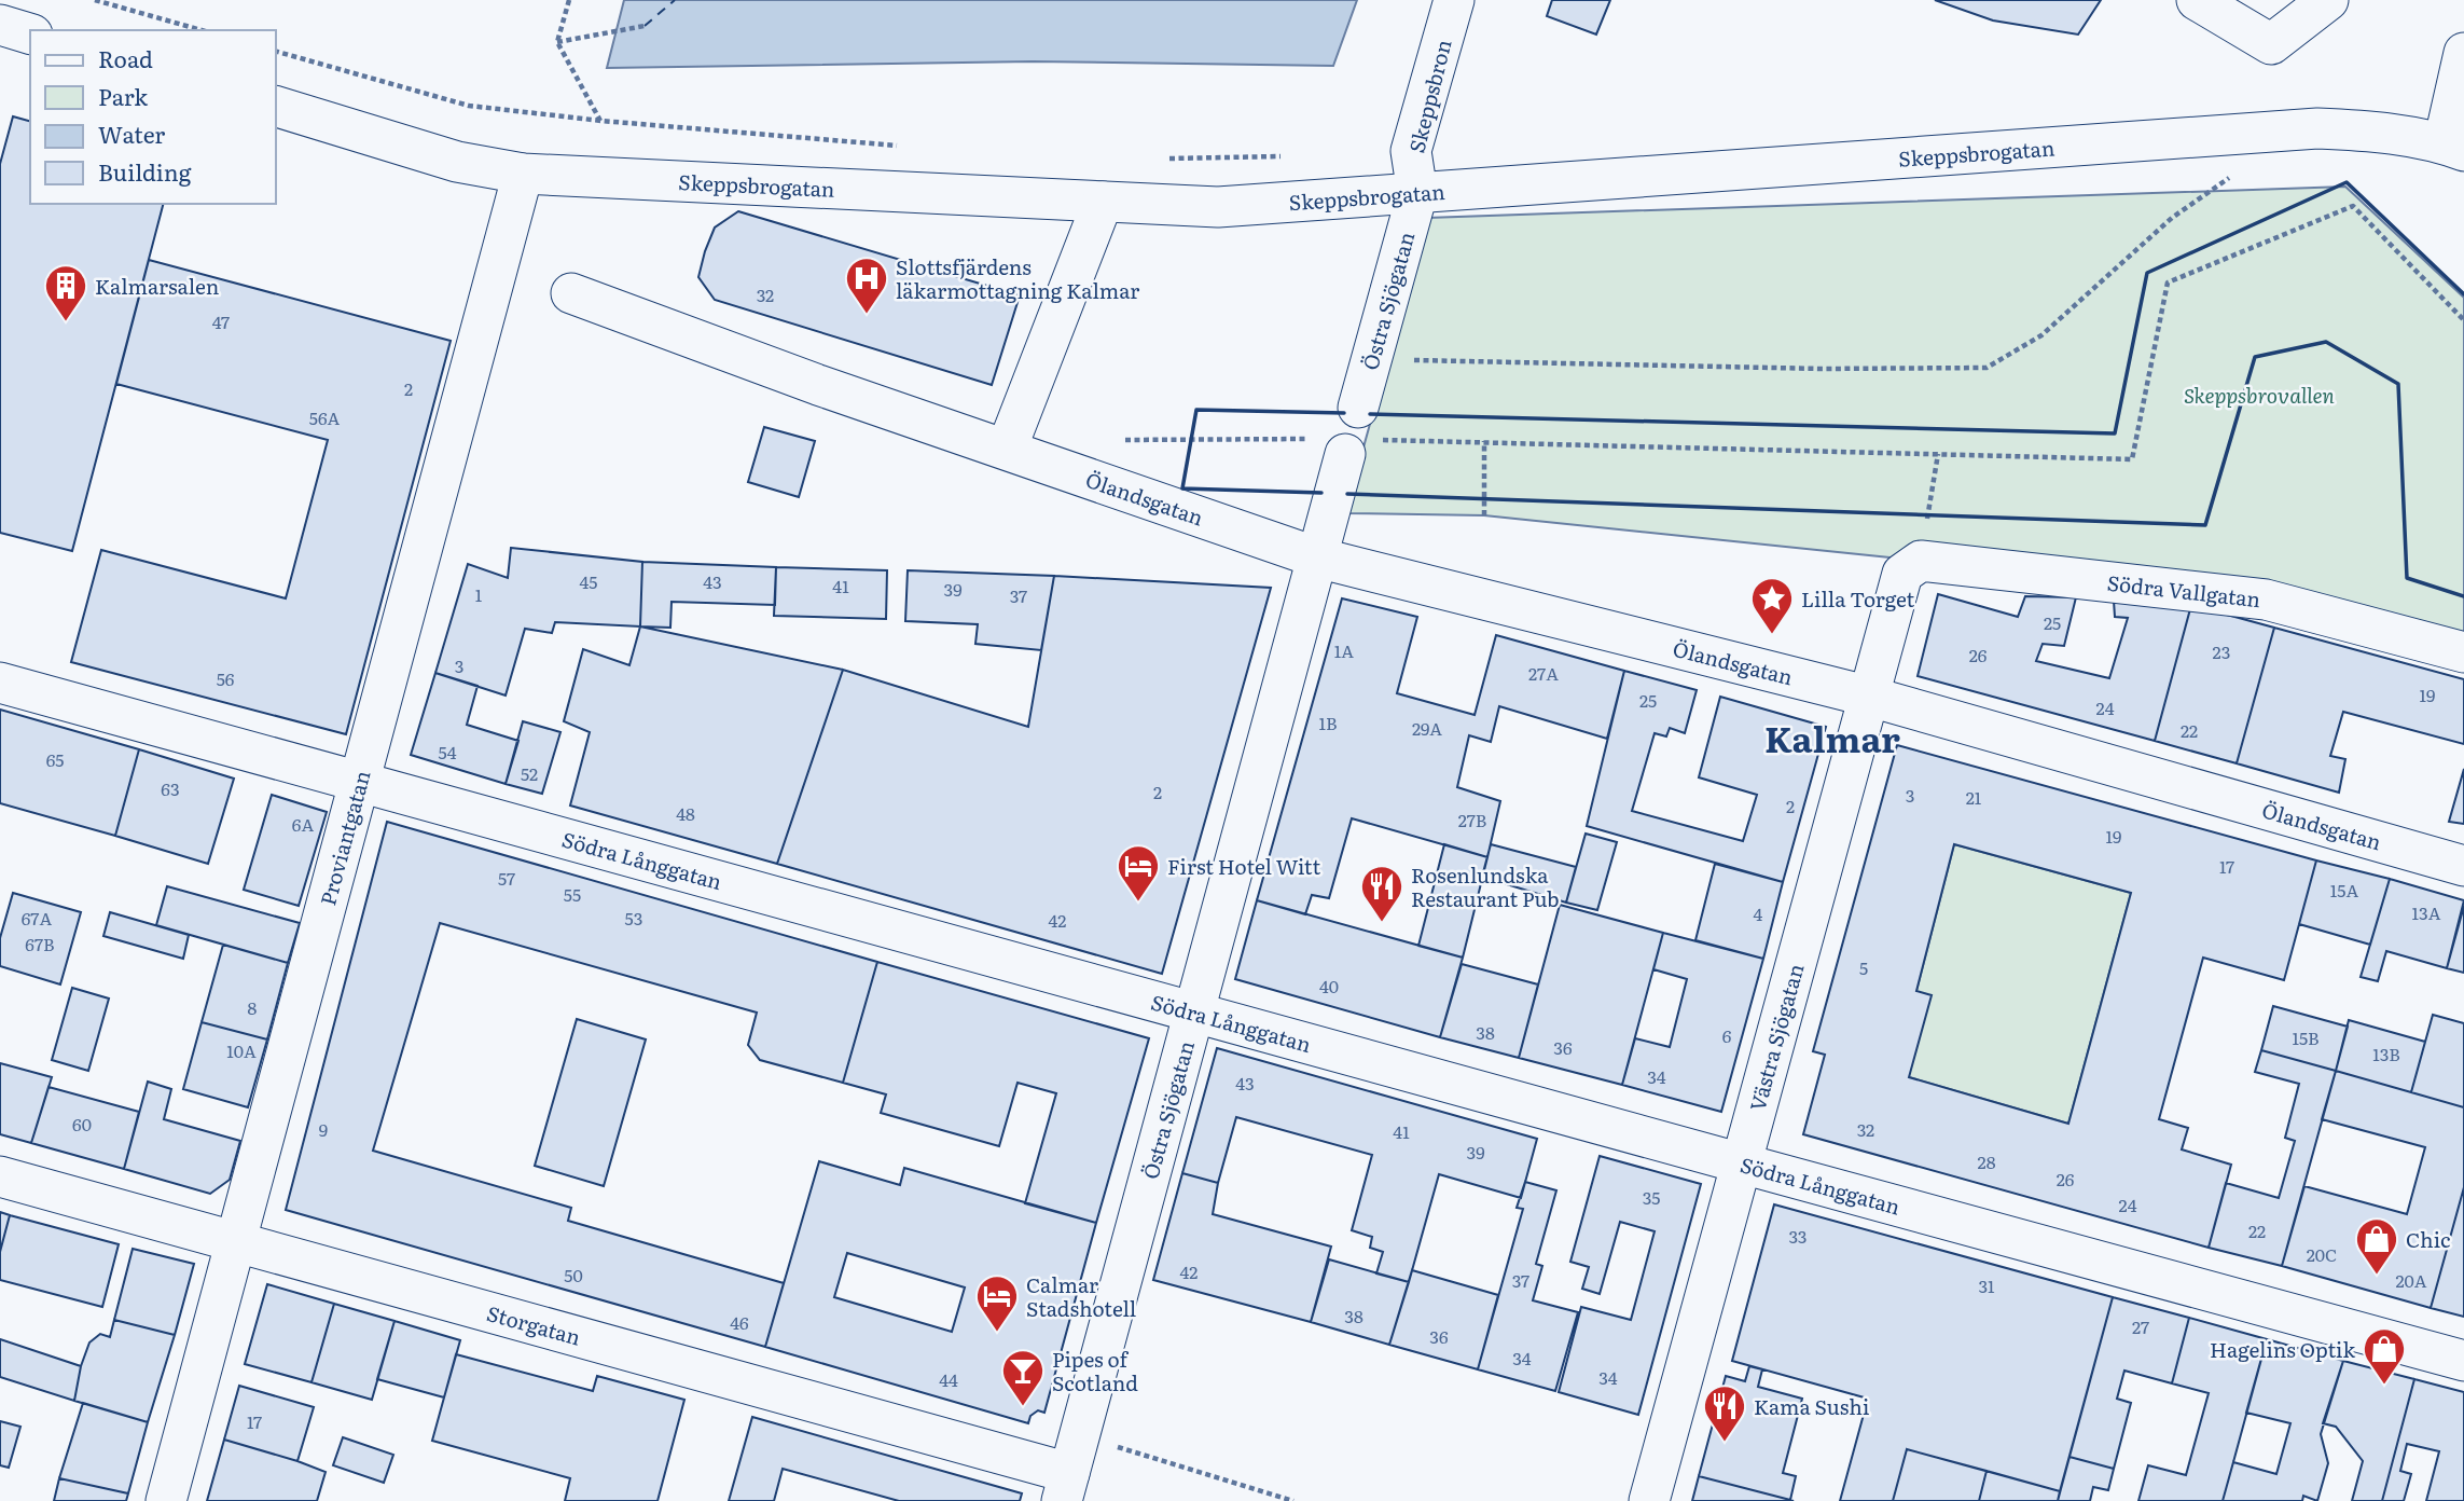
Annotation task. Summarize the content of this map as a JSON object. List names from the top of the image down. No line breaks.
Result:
{"streets":{"street":["Skeppsbron","Skeppsbrogatan","Östra Sjögatan","Ölandsgatan","Södra Vallgatan","Proviantgatan","Södra Långgatan","Västra Sjögatan","Storgatan"]},"crossings":[["Skeppsbron","Skeppsbrogatan"],["Skeppsbron","Östra Sjögatan"],["Skeppsbrogatan","Östra Sjögatan"],["Skeppsbrogatan","Proviantgatan"],["Östra Sjögatan","Ölandsgatan"],["Östra Sjögatan","Södra Långgatan"],["Östra Sjögatan","Storgatan"],["Ölandsgatan","Västra Sjögatan"],["Södra Vallgatan","Västra Sjögatan"],["Proviantgatan","Södra Långgatan"],["Proviantgatan","Storgatan"],["Södra Långgatan","Västra Sjögatan"]],"districts":["Kalmar"],"parks":["Skeppsbrovallen"],"places":{"hospital":["Slottsfjärdens läkarmottagning Kalmar"],"building":["Kalmarsalen"],"place":["Lilla Torget"],"hotel":["First Hotel Witt","Calmar Stadshotell"],"restaurant":["Rosenlundska Restaurant Pub","Kama Sushi"],"shop":["Chic","Hagelins Optik"],"bar":["Pipes of Scotland"]},"house_numbers":["32","47","2","56A","45","43","41","39","1","37","25","1A","23","26","3","27A","56","19","25","24","1B","29A","22","54","65","52","63","2","3","21","2","48","27B","6A","19","17","57","15A","55","13A","4","67A","53","42","67B","5","40","8","38","6","15B","36","10A","13B","34","43","60","9","32","41","39","28","26","35","24","22","33","20C","42","50","37","20A","31","38","46","27","36","34","34","44","17"],"legend":["Road","Park","Water","Building"]}
